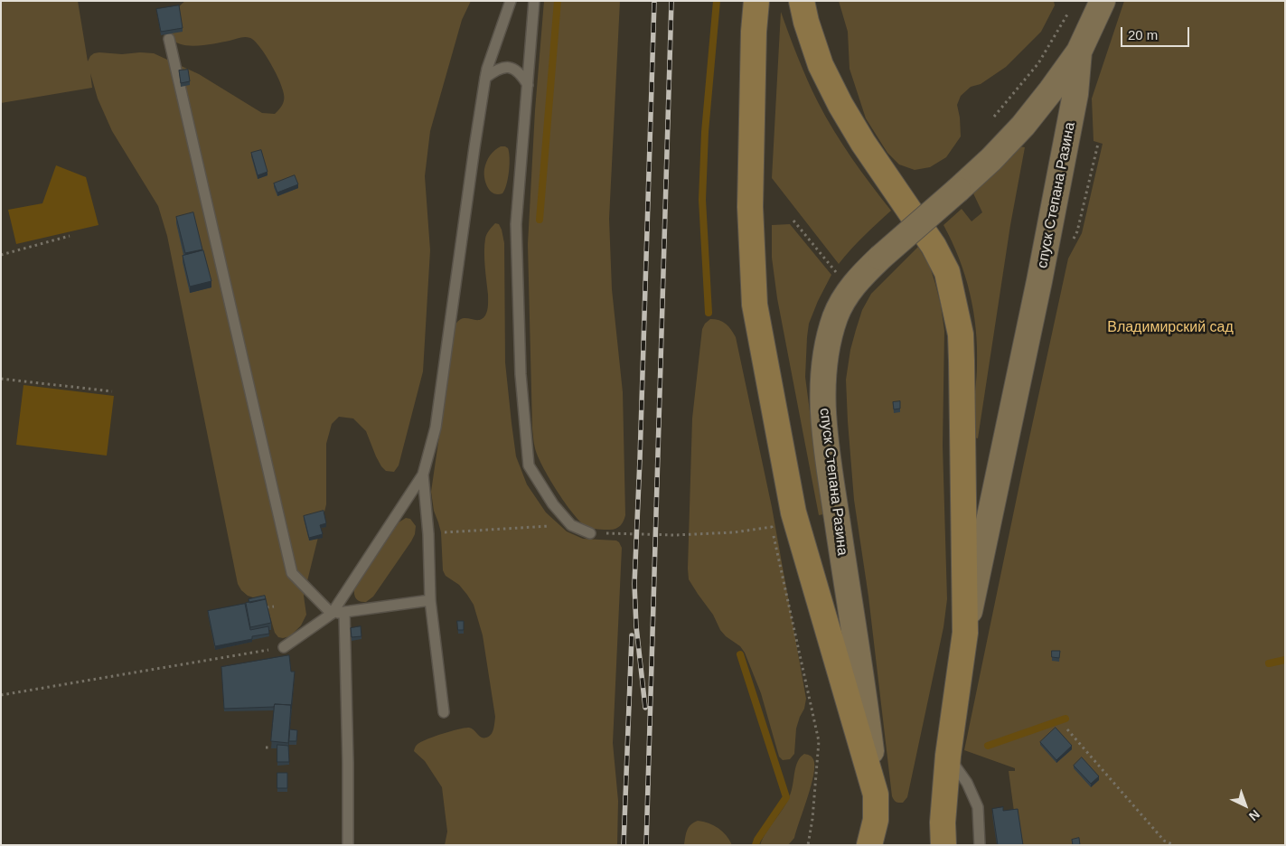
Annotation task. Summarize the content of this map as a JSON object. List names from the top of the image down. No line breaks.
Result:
{"streets":{"main road":["спуск Степана Разина"]},"parks":["Владимирский сад"],"scale_bar":"20 m","north":"bottom right"}
